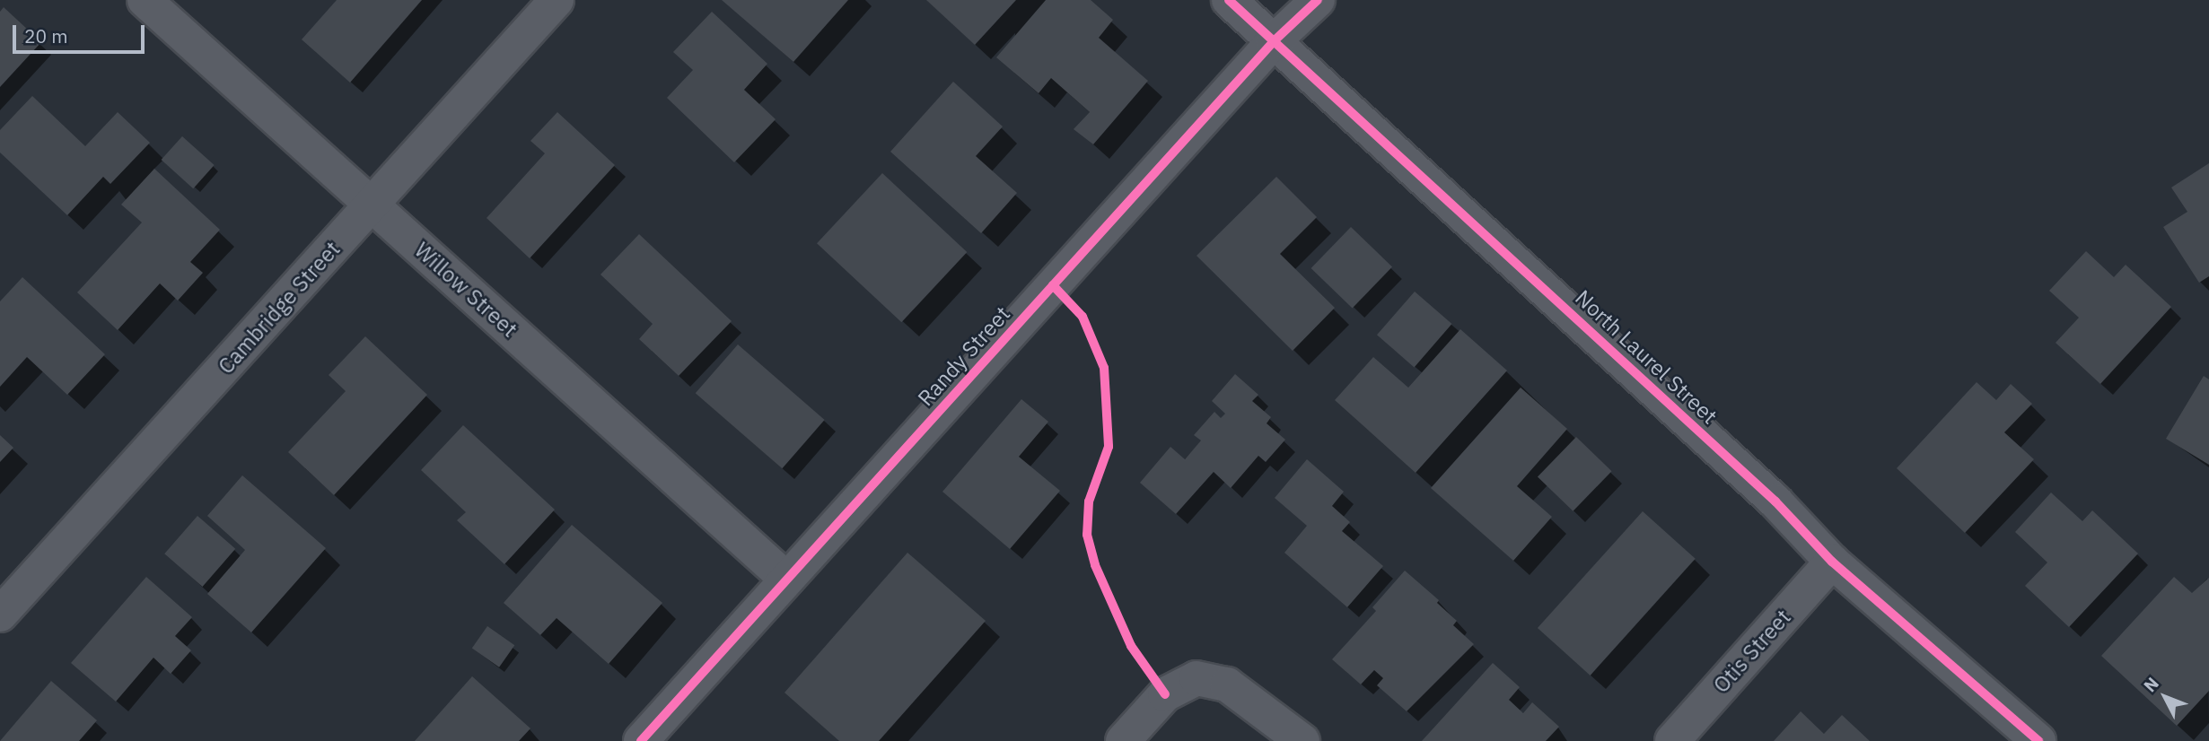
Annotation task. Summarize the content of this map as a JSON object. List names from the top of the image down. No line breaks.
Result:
{"streets":{"street":["Willow Street","Cambridge Street","Randy Street","North Laurel Street","Otis Street"]},"crossings":[["Willow Street","Cambridge Street"],["Willow Street","Randy Street"],["Randy Street","North Laurel Street"],["North Laurel Street","Otis Street"]],"scale_bar":"20 m","north":"top left"}
